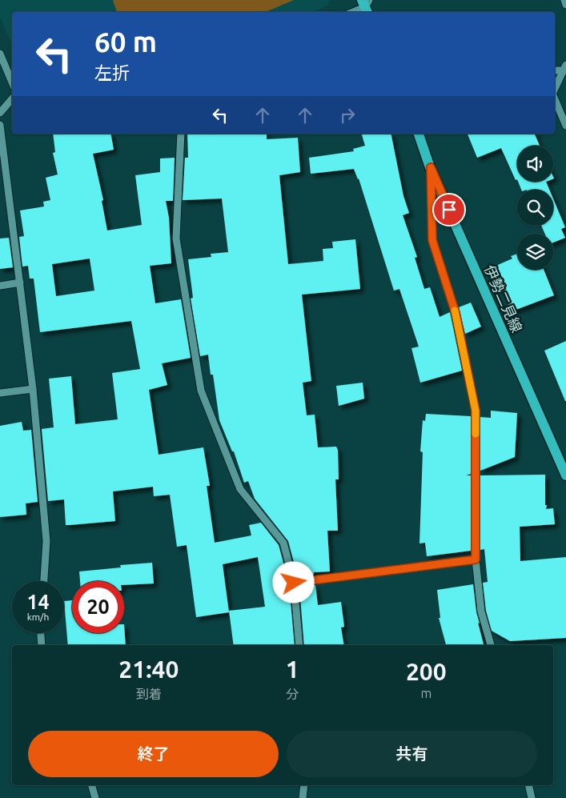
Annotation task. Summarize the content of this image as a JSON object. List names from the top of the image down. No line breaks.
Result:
{"streets":{"main road":["伊勢二見線"]},"page":{"turn":["60 m","左折"],"speed":"14 km/h","limit":"20","eta":["21:40","到着","1","分","200","m"],"buttons":["終了","共有"]}}
